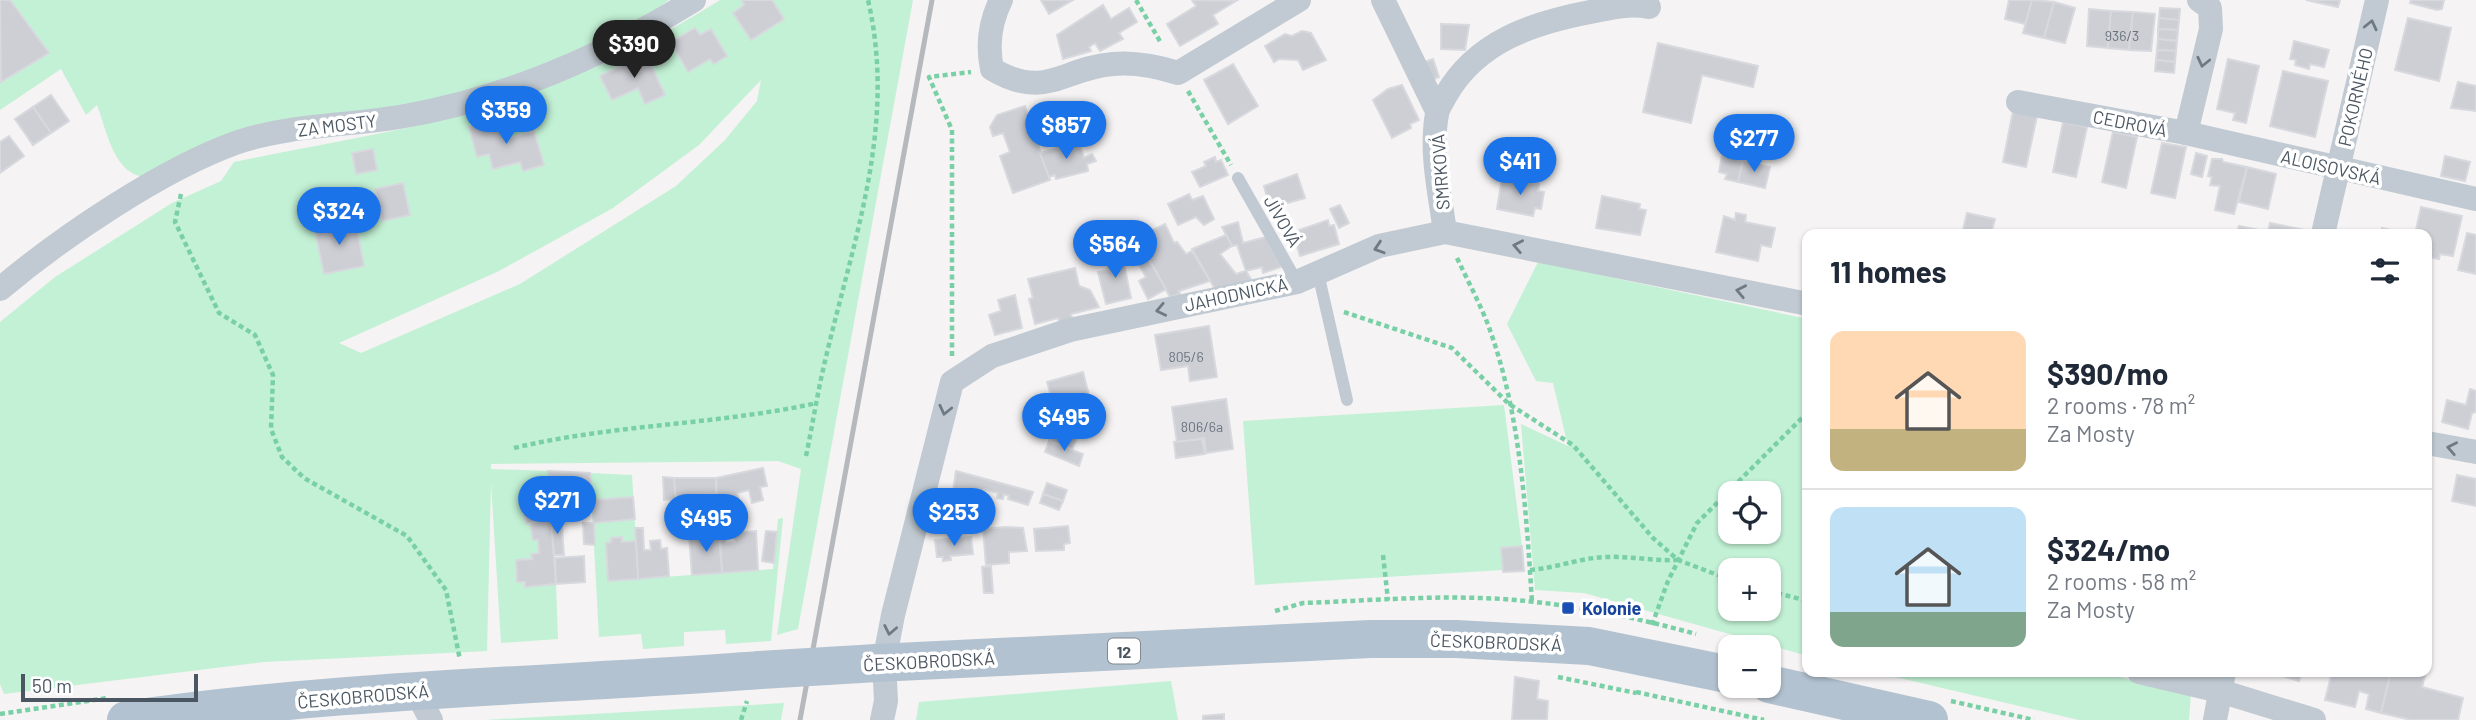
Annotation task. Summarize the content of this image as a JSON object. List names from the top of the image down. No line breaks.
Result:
{"streets":{"main road":["ČESKOBRODSKÁ","12"],"street":["POKORNÉHO","CEDROVÁ","ZA MOSTY","ALOISOVSKÁ","SMRKOVÁ","JAHODNICKÁ"],"lane":["JÍVOVÁ"]},"crossings":[["POKORNÉHO","ALOISOVSKÁ"],["CEDROVÁ","ALOISOVSKÁ"],["SMRKOVÁ","JAHODNICKÁ"],["JÍVOVÁ","JAHODNICKÁ"]],"one_way":["POKORNÉHO","CEDROVÁ","JAHODNICKÁ"],"places":{"transit":["Kolonie"]},"house_numbers":["936/3","805/6","806/6a"],"scale_bar":"50 m","page":{"price":["$390","$359","$857","$277","$411","$324","$564","$495","$271","$253","$495"],"heading":"11 homes","list":[{"name":"$390/mo","note":"2 rooms · 78 m² · Za Mosty"},{"name":"$324/mo","note":"2 rooms · 58 m² · Za Mosty"}],"map_buttons":["+","−"],"scale":"50 m"}}
